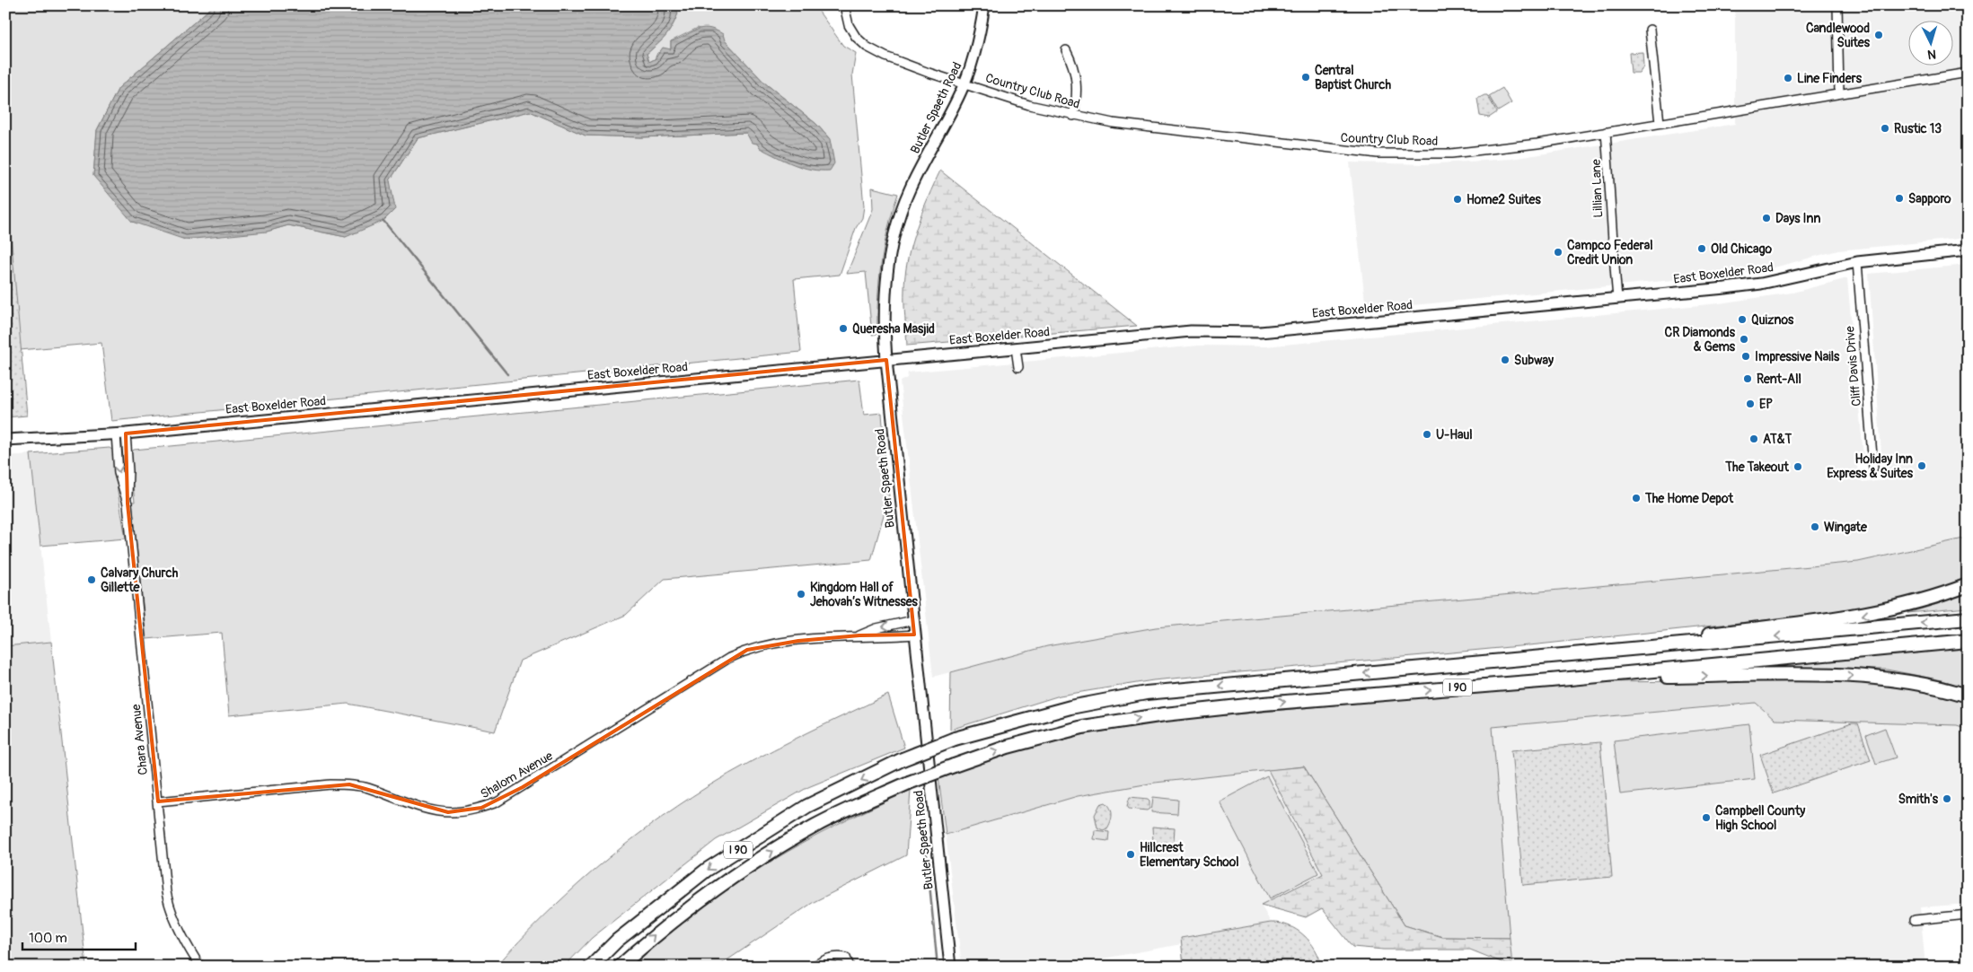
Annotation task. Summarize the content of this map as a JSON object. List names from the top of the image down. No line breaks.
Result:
{"streets":{"highway":["I 90"],"main road":["Butler Spaeth Road","East Boxelder Road"],"street":["Country Club Road","Lillian Lane","Cliff Davis Drive","Chara Avenue","Shalom Avenue"]},"crossings":[["Country Club Road","Butler Spaeth Road"],["Country Club Road","Lillian Lane"],["Butler Spaeth Road","East Boxelder Road"],["Butler Spaeth Road","Shalom Avenue"],["Lillian Lane","East Boxelder Road"],["East Boxelder Road","Cliff Davis Drive"],["East Boxelder Road","Chara Avenue"],["Chara Avenue","Shalom Avenue"]],"places":["Candlewood Suites","Central Baptist Church","Line Finders","Rustic 13","Sapporo","Home2 Suites","Days Inn","Old Chicago","Campco Federal Credit Union","Quiznos","Queresha Masjid","CR Diamonds & Gems","Impressive Nails","Subway","Rent-All","EP","U-Haul","AT&T","Holiday Inn Express & Suites","The Takeout","The Home Depot","Wingate","Calvary Church Gillette","Kingdom Hall of Jehovah’s Witnesses","Smith's","Campbell County High School","Hillcrest Elementary School"],"scale_bar":"100 m","north":"bottom"}
